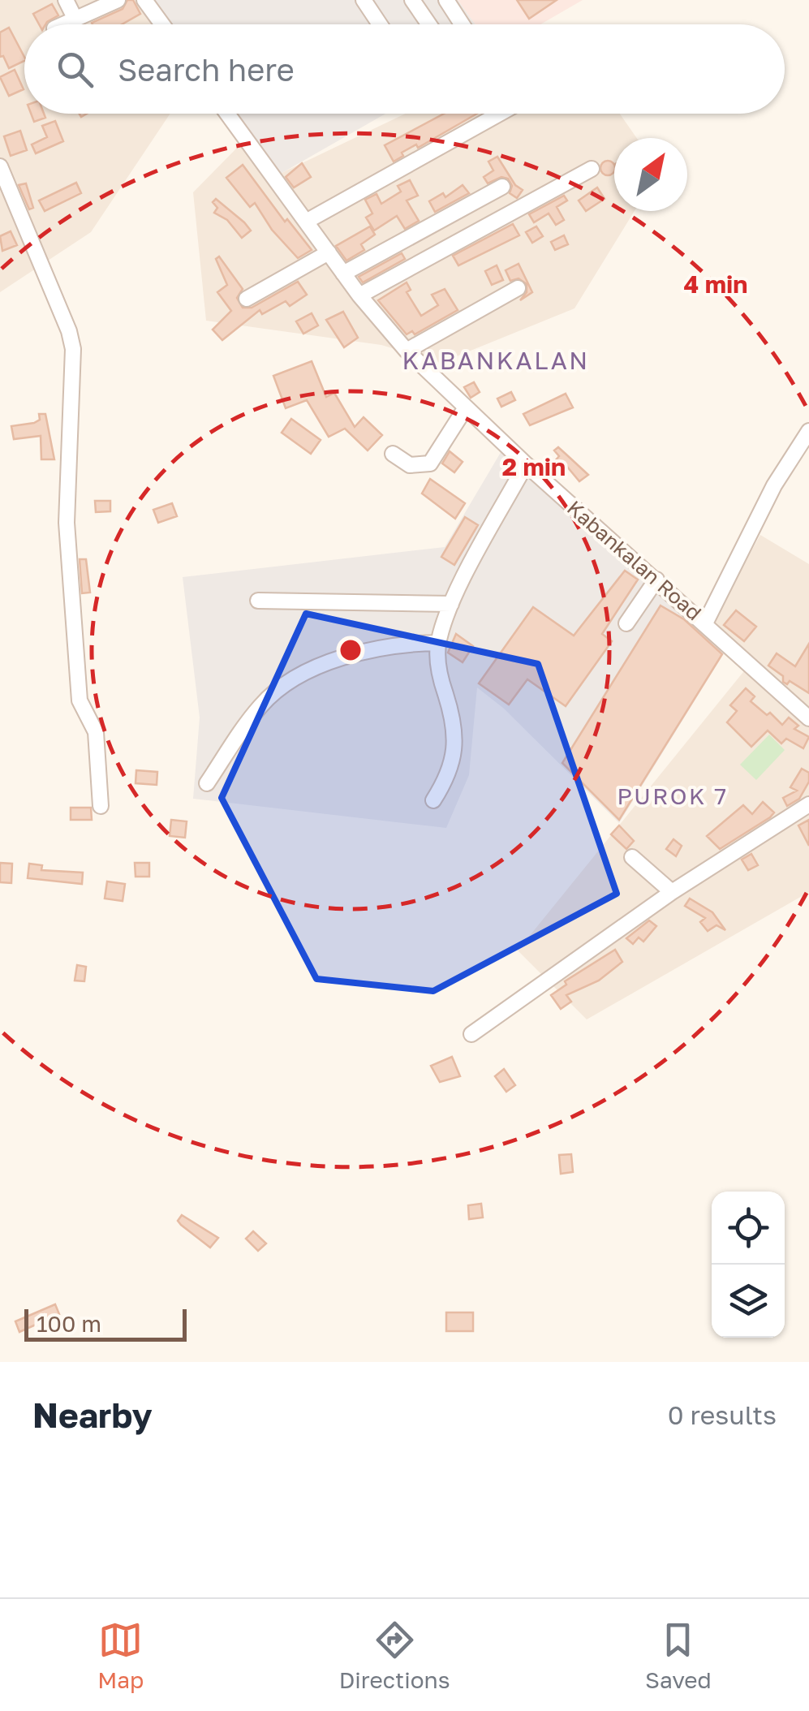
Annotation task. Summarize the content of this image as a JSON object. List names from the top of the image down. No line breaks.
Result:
{"streets":{"street":["Kabankalan Road"]},"districts":["KABANKALAN","PUROK 7"],"scale_bar":"100 m","north":"top right","page":{"search":"Search here","scale":"100 m","heading":["Nearby","0 results"],"nav":["Map","Directions","Saved"]},"rings":["4 min","2 min"]}
